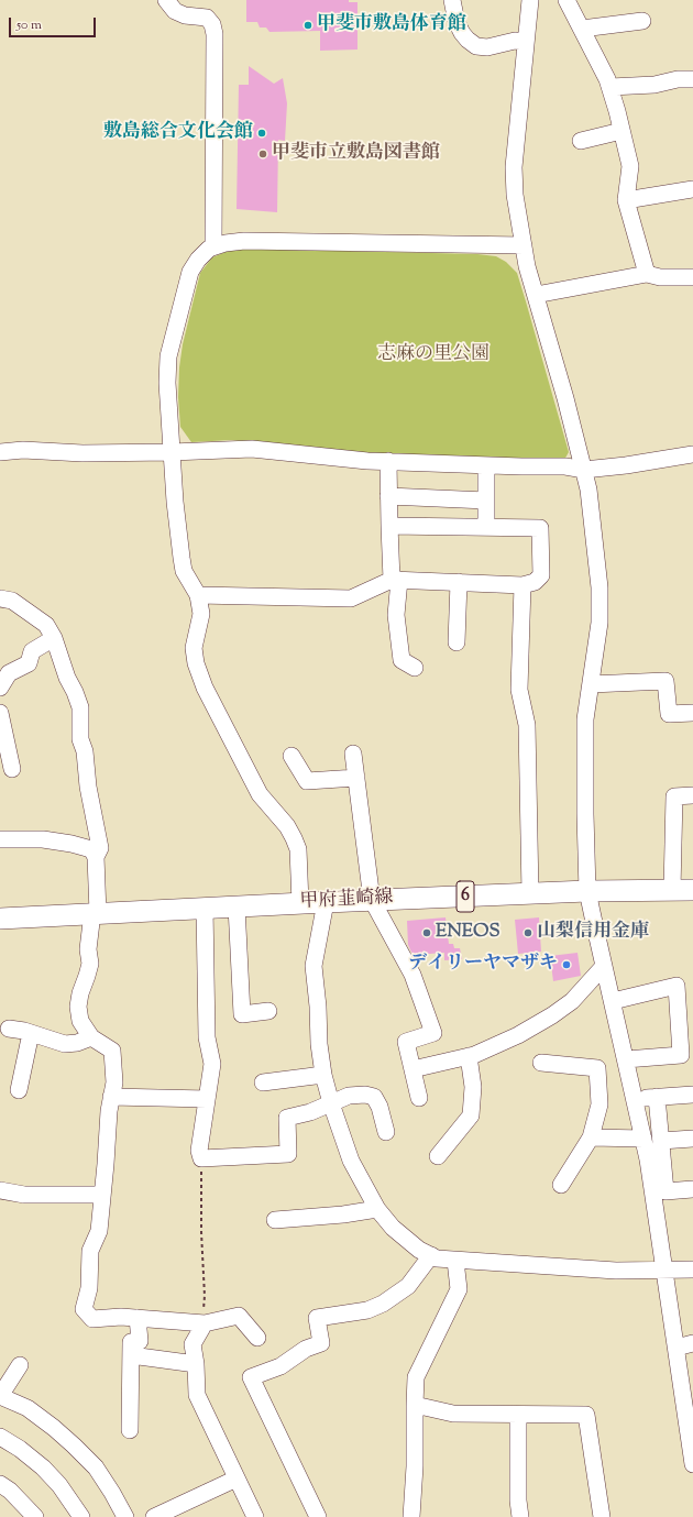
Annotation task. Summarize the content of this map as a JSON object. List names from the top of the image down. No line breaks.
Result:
{"streets":{"main road":["6","甲府韮崎線"]},"parks":["志麻の里公園"],"places":["甲斐市敷島体育館","敷島総合文化会館","甲斐市立敷島図書館","ENEOS","山梨信用金庫","デイリーヤマザキ"],"scale_bar":"50 m"}
